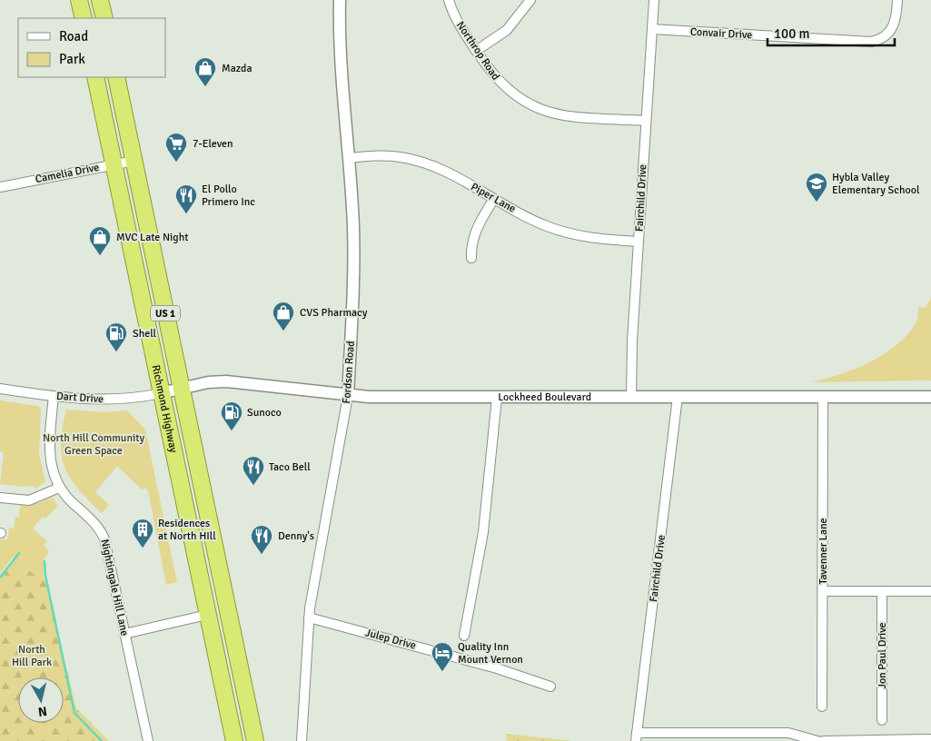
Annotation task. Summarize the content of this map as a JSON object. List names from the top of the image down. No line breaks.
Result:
{"streets":{"highway":["US 1","Richmond Highway"],"street":["Convair Drive","Northrop Road","Camelia Drive","Piper Lane","Fairchild Drive","Fordson Road","Lockheed Boulevard","Dart Drive","Tavenner Lane","Nightingale Hill Lane","Julep Drive","Jon Paul Drive"]},"crossings":[["Convair Drive","Fairchild Drive"],["Northrop Road","Fairchild Drive"],["Camelia Drive","Richmond Highway"],["Piper Lane","Fairchild Drive"],["Piper Lane","Fordson Road"],["Fairchild Drive","Lockheed Boulevard"],["Fordson Road","Lockheed Boulevard"],["Fordson Road","Julep Drive"],["Lockheed Boulevard","Dart Drive"],["Lockheed Boulevard","Richmond Highway"],["Lockheed Boulevard","Tavenner Lane"],["Dart Drive","Richmond Highway"],["Dart Drive","Nightingale Hill Lane"]],"parks":["North Hill Community Green Space","North Hill Park"],"places":{"shop":["Mazda","MVC Late Night","CVS Pharmacy"],"supermarket":["7-Eleven"],"school or university":["Hybla Valley Elementary School"],"restaurant":["El Pollo Primero Inc","Taco Bell","Denny's"],"fuel station":["Shell","Sunoco"],"building":["Residences at North HIll"],"hotel":["Quality Inn Mount Vernon"]},"legend":["Road","Park"],"scale_bar":"100 m","north":"bottom"}
